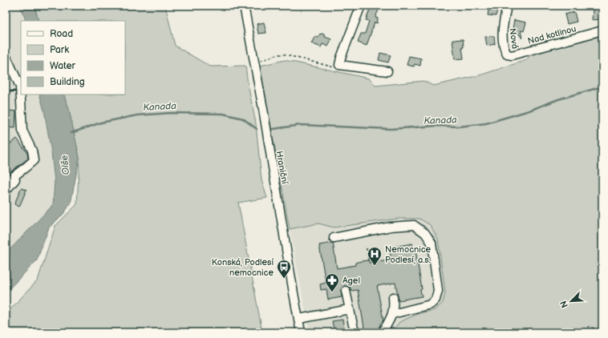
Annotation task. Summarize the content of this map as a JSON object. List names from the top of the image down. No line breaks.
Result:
{"streets":{"street":["Nad kotlinou","Nová","Hraniční"]},"crossings":[["Nad kotlinou","Nová"]],"water":["Kanada","Olše"],"places":{"hospital":["Nemocnice Podlesí, a.s."],"bus stop":["Konská, Podlesí nemocnice"],"pharmacy":["Agel"]},"legend":["Road","Park","Water","Building"],"north":"bottom left"}
